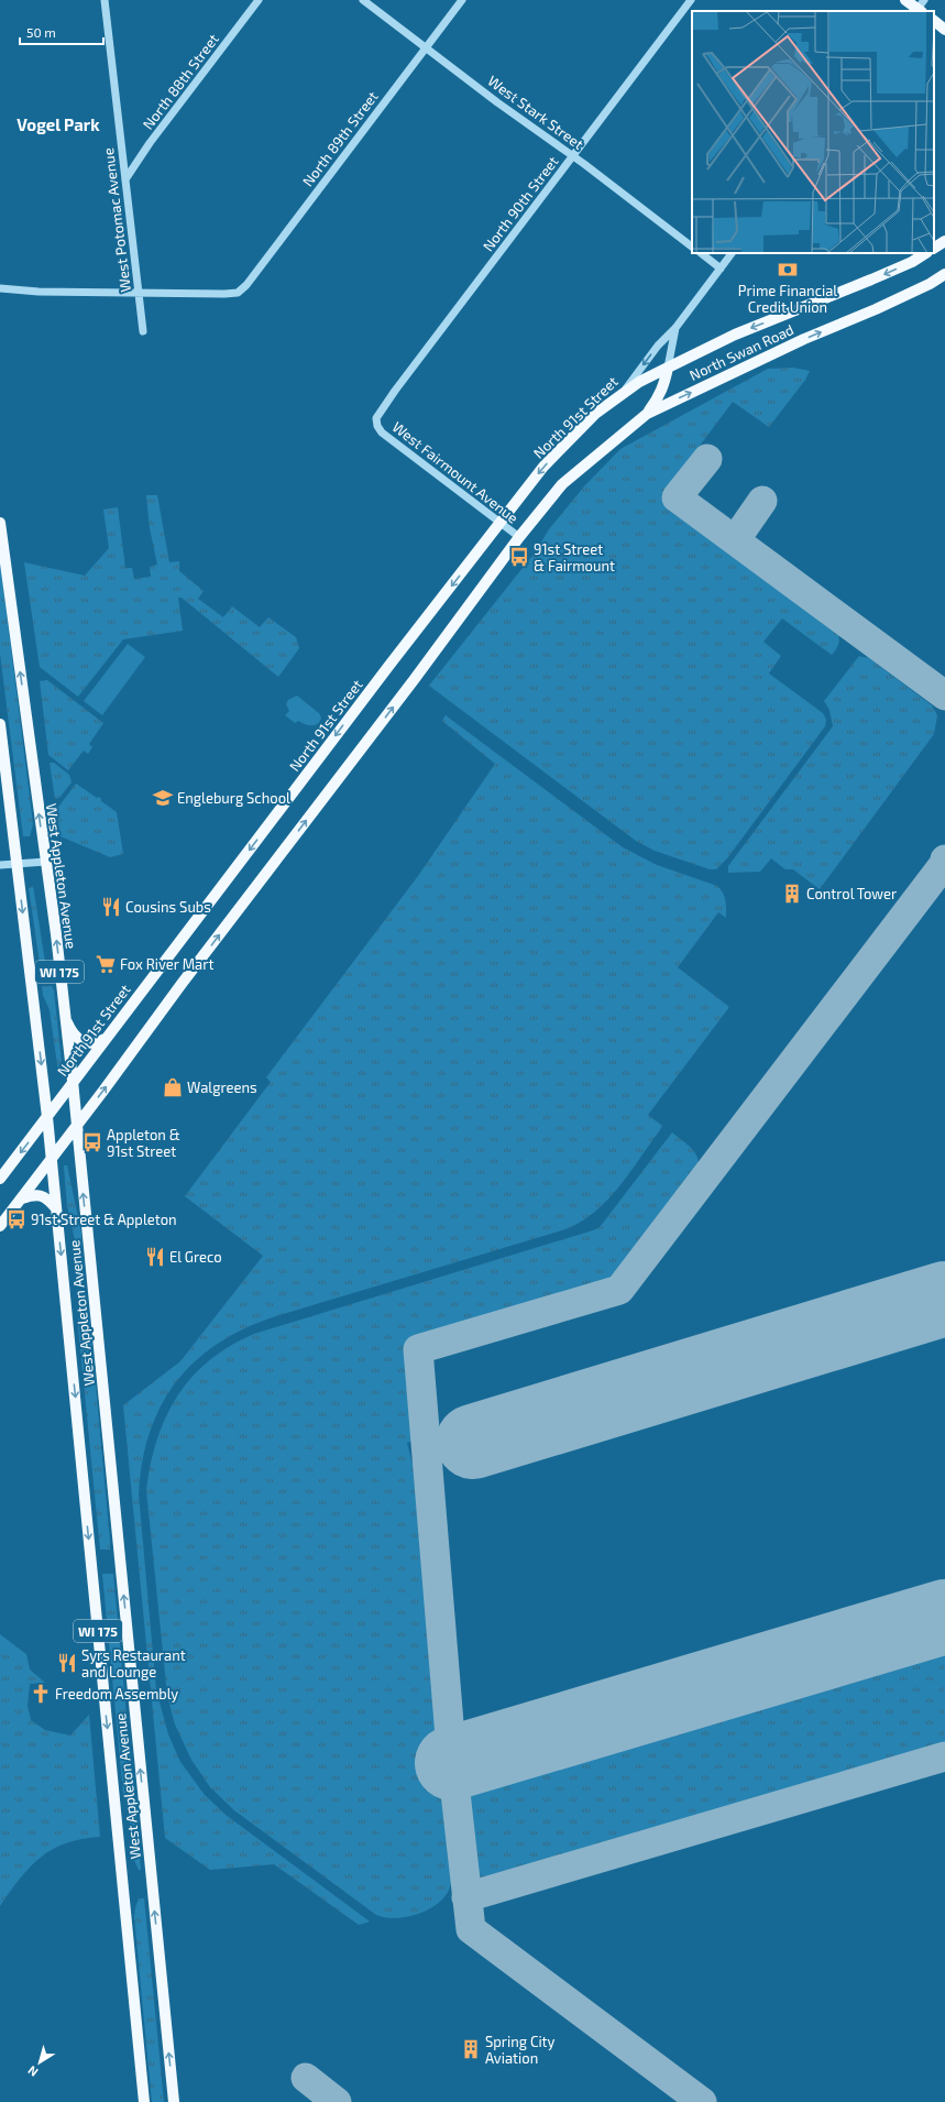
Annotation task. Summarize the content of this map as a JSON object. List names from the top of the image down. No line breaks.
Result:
{"streets":{"main road":["North Swan Road","North 91st Street","West Appleton Avenue","WI 175"],"street":["North 88th Street","West Stark Street","North 89th Street","North 90th Street","West Potomac Avenue","West Fairmount Avenue"]},"crossings":[["North 88th Street","West Potomac Avenue"],["West Stark Street","North 89th Street"],["West Stark Street","North 90th Street"],["North 89th Street","West Potomac Avenue"],["North 90th Street","West Fairmount Avenue"],["North Swan Road","North 91st Street"],["North 91st Street","West Fairmount Avenue"],["North 91st Street","West Appleton Avenue"]],"one_way":["North 91st Street"],"districts":["Vogel Park"],"places":{"bank":["Prime Financial Credit Union"],"bus stop":["91st Street & Fairmount","Appleton & 91st Street","91st Street & Appleton"],"school or university":["Engleburg School"],"building":["Control Tower","Spring City Aviation"],"restaurant":["Cousins Subs","El Greco","Syrs Restaurant and Lounge"],"supermarket":["Fox River Mart"],"shop":["Walgreens"],"church":["Freedom Assembly"]},"scale_bar":"50 m","north":"bottom left"}
